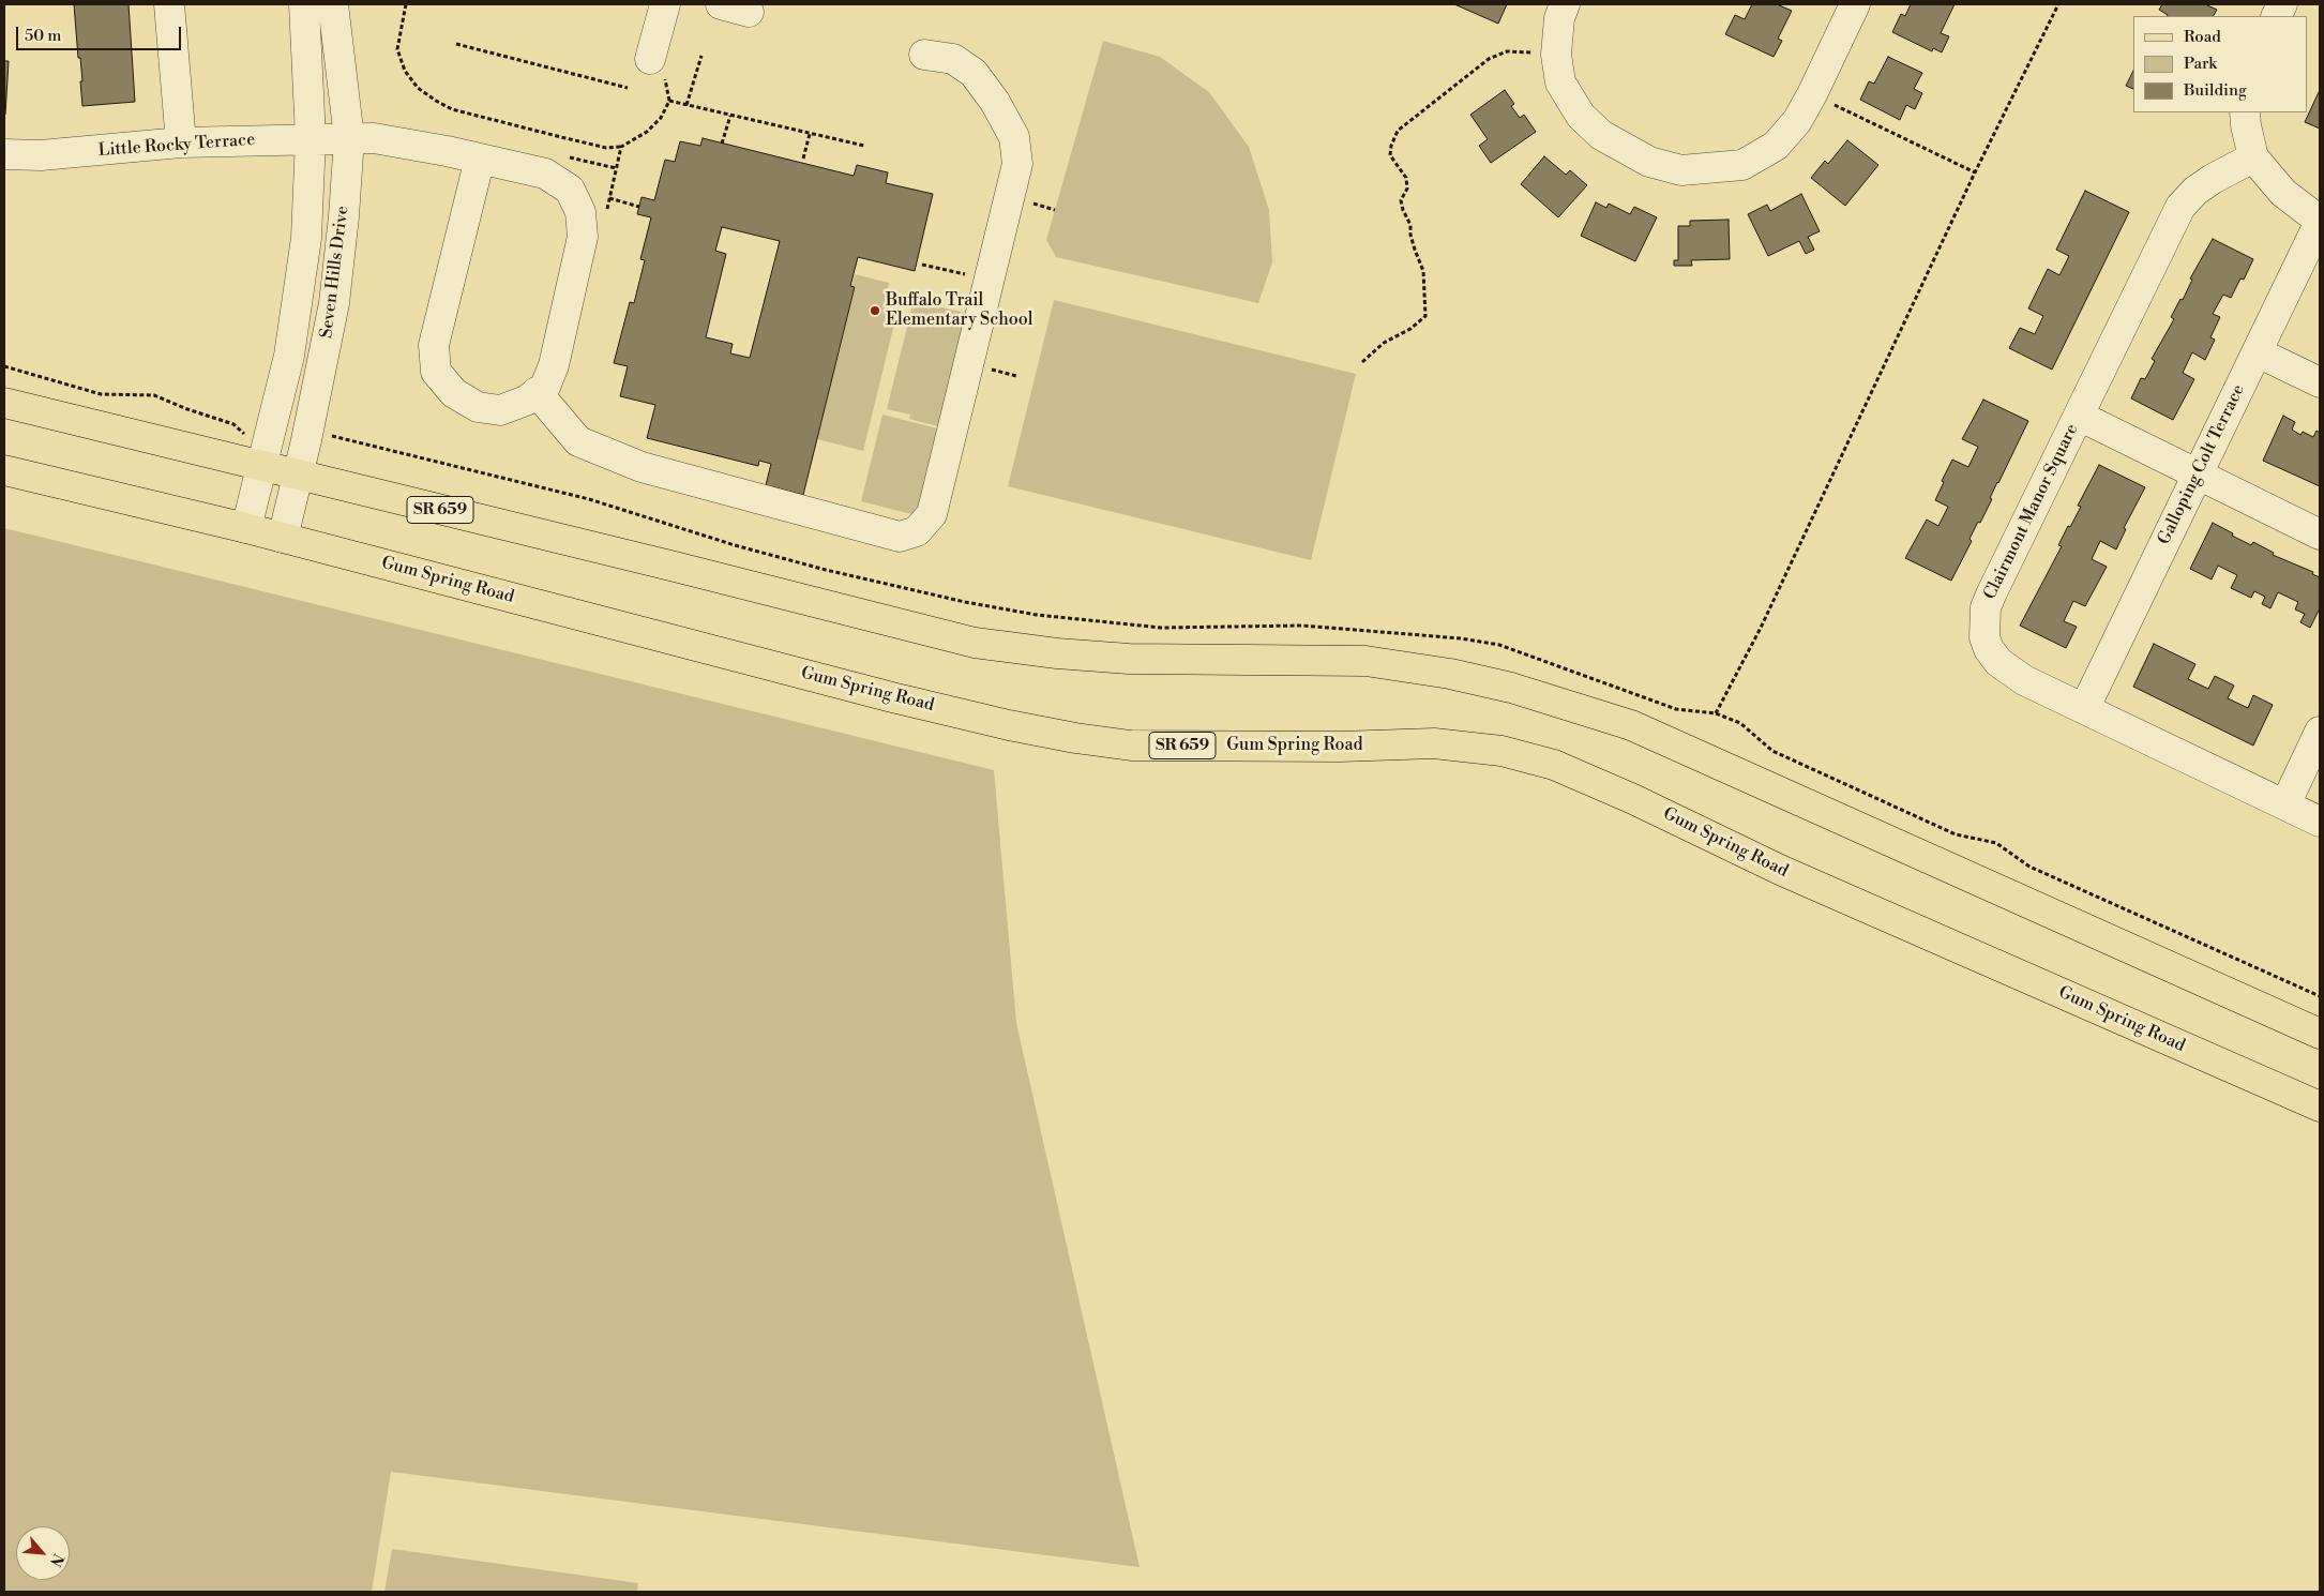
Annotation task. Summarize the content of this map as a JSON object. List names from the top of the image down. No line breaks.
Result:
{"streets":{"main road":["SR 659","Gum Spring Road"],"street":["Little Rocky Terrace","Seven Hills Drive","Galloping Colt Terrace","Clairmont Manor Square"]},"crossings":[["Little Rocky Terrace","Seven Hills Drive"],["Seven Hills Drive","SR 659"],["Seven Hills Drive","Gum Spring Road"],["Galloping Colt Terrace","Clairmont Manor Square"]],"places":["Buffalo Trail Elementary School"],"legend":["Road","Park","Building"],"scale_bar":"50 m","north":"bottom right"}
